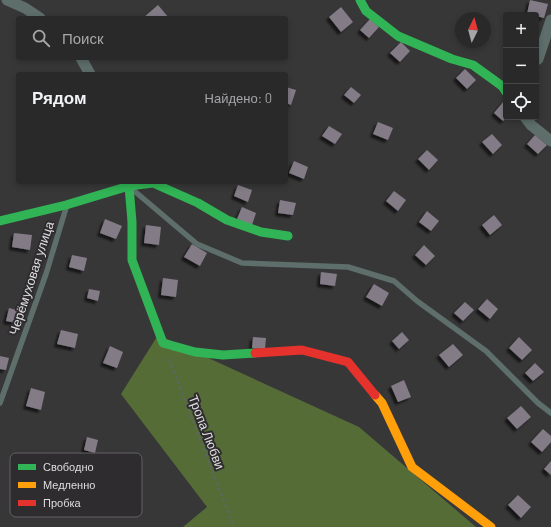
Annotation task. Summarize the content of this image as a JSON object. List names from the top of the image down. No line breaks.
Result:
{"streets":{"lane":["Черёмуховая улица"],"path":["Тропа Любви"]},"legend":["Свободно","Медленно","Пробка"],"north":"top","page":{"map_buttons":["+","−"],"search":"Поиск","heading":["Рядом","Найдено: 0"]}}
